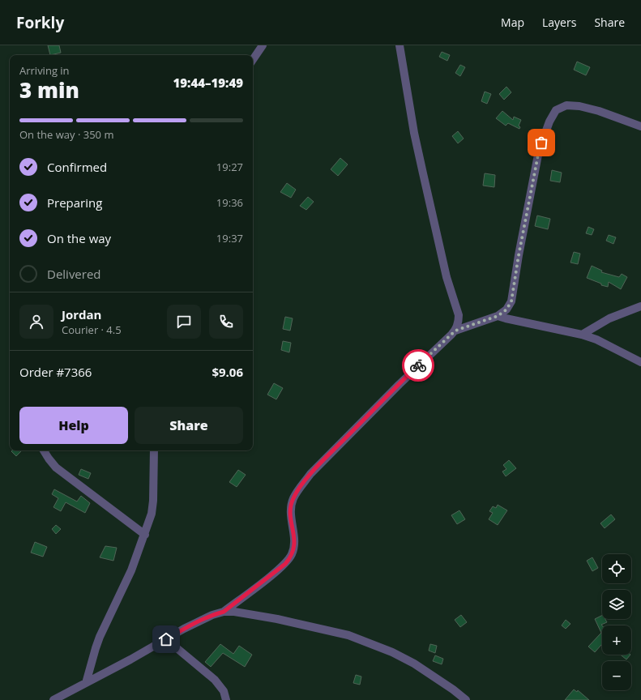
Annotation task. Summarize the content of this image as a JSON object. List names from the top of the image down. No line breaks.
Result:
{"page":{"header":"Forkly","nav":["Map","Layers","Share"],"heading":["3 min","Arriving in","19:44–19:49"],"panel":["Jordan","Courier · 4.5","Order #7366","$9.06"],"bar":"On the way · 350 m","list":[["Confirmed","19:27"],["Preparing","19:36"],["On the way","19:37"],"Delivered"],"buttons":["Help","Share"],"map_buttons":["+","−"]}}
